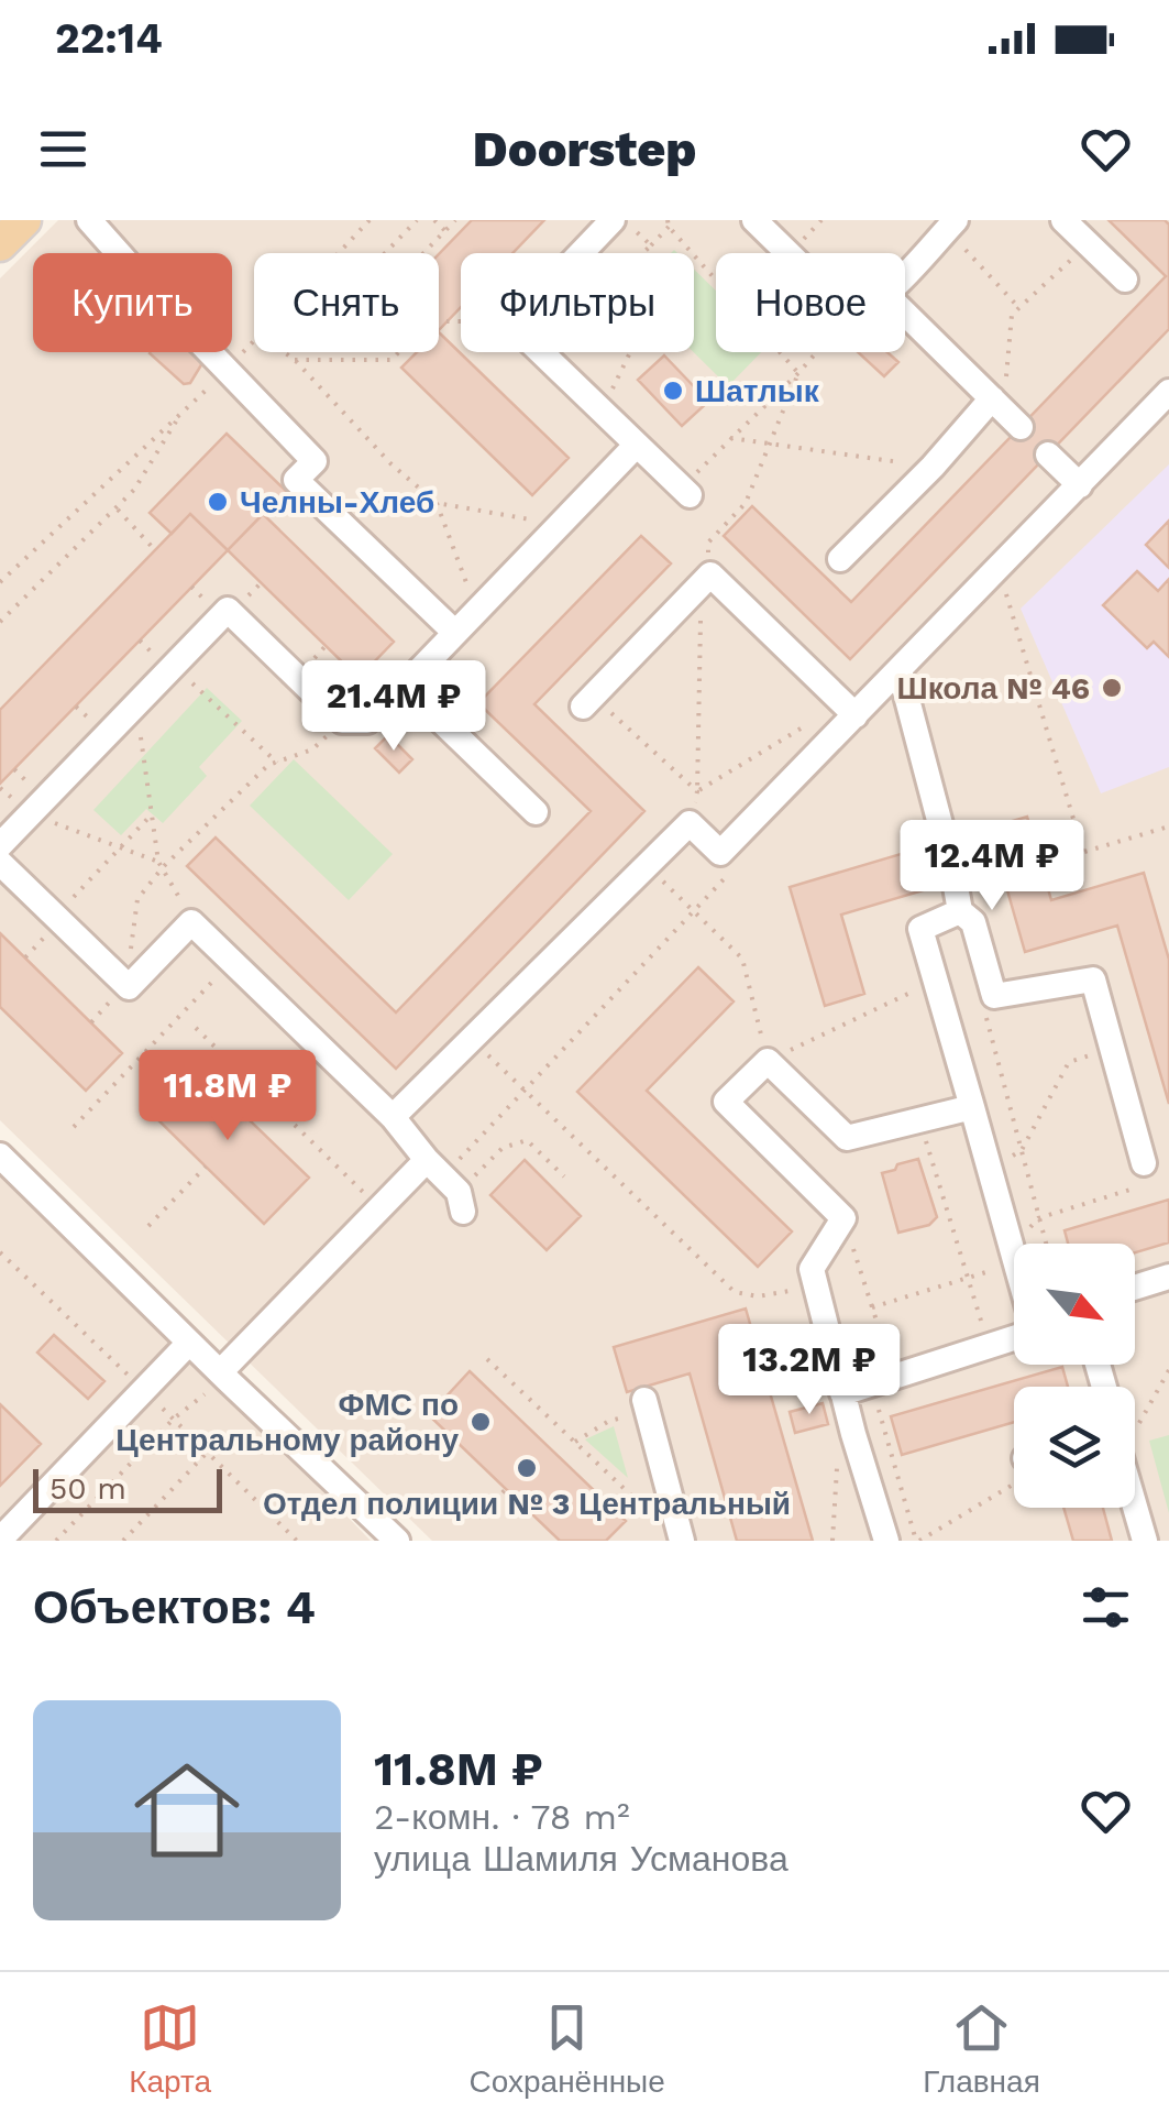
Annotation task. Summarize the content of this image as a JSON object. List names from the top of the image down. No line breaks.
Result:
{"places":["Шатлык","Челны-Хлеб","Школа № 46","ФМС по Центральному району","Отдел полиции № 3 Центральный"],"scale_bar":"50 m","north":"bottom right","page":{"status":"22:14","header":"Doorstep","chip":["Купить","Снять","Фильтры","Новое"],"price":["21.4M ₽","12.4M ₽","11.8M ₽","13.2M ₽"],"scale":"50 m","heading":"Объектов: 4","list":[{"name":"11.8M ₽","note":"2-комн. · 78 m² · улица Шамиля Усманова"}],"tabs":["Карта","Сохранённые","Главная"]}}
